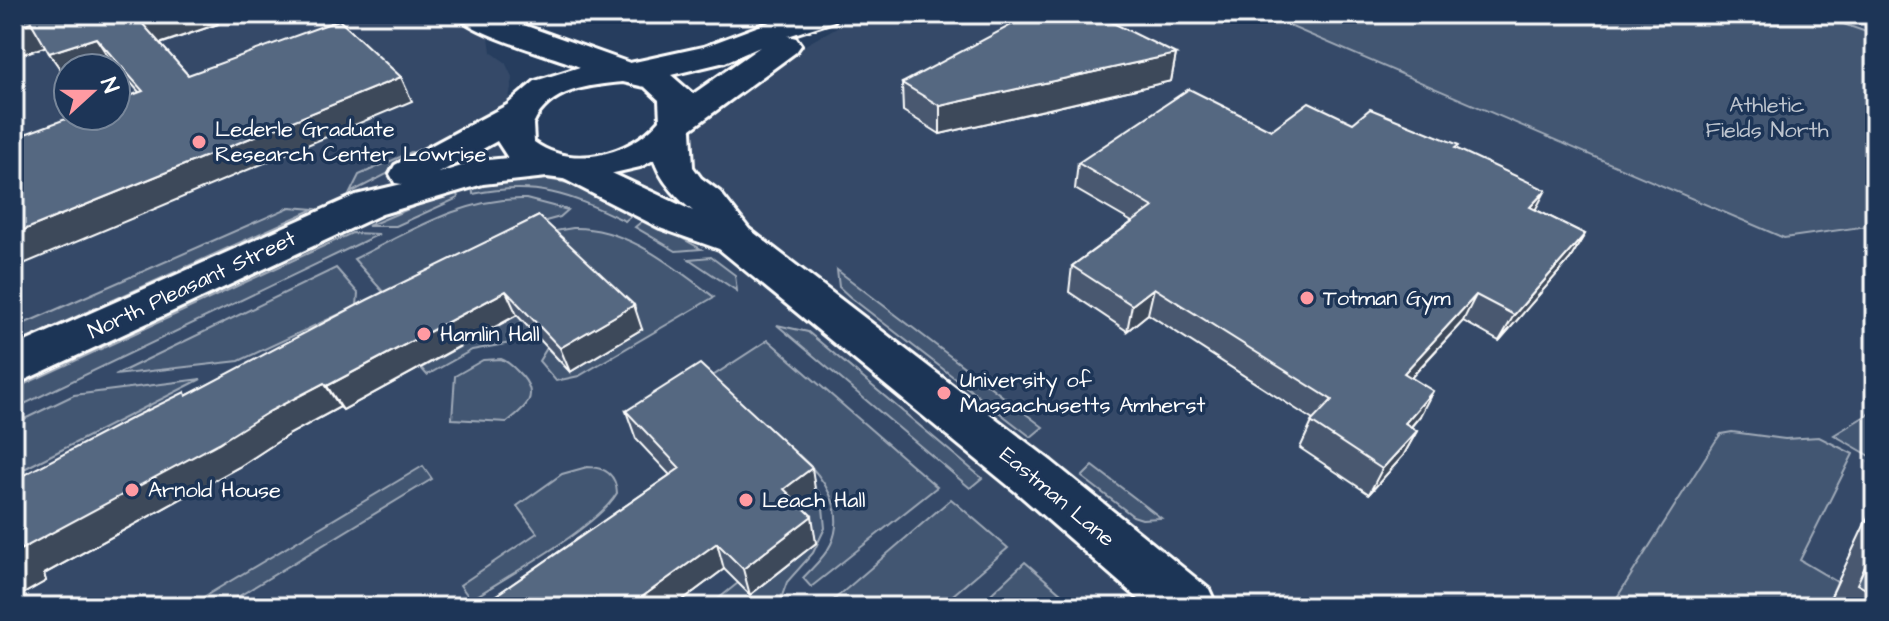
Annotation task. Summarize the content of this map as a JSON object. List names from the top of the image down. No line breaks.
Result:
{"streets":{"main road":["North Pleasant Street","Eastman Lane"]},"crossings":[["North Pleasant Street","Eastman Lane"]],"parks":["Athletic Fields North"],"places":["Lederle Graduate Research Center Lowrise","Totman Gym","Hamlin Hall","University of Massachusetts Amherst","Arnold House","Leach Hall"],"north":"right"}
